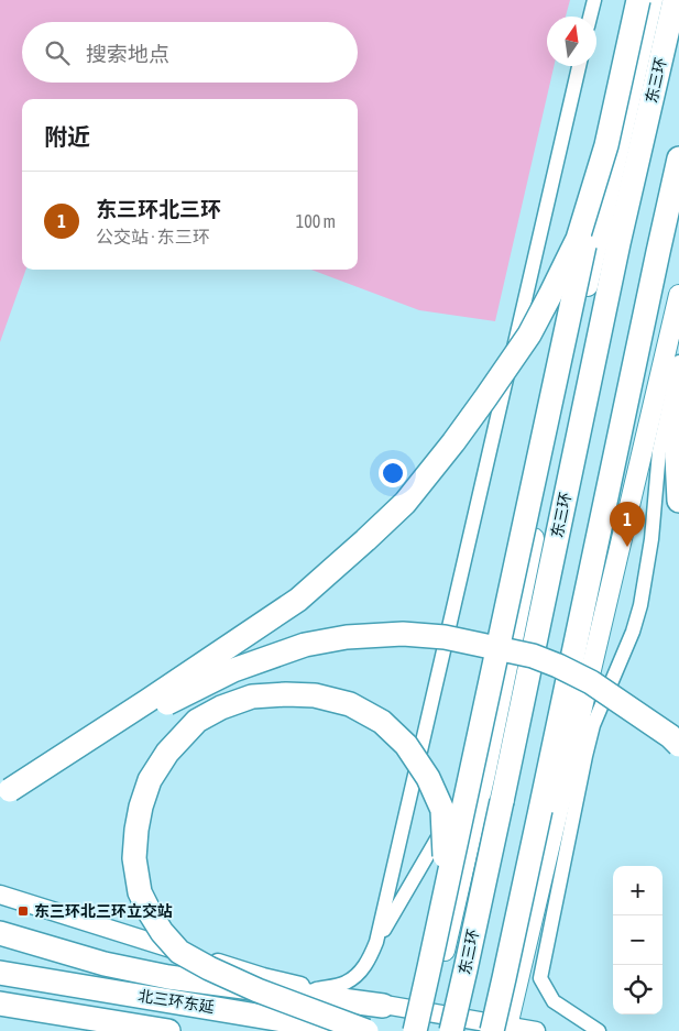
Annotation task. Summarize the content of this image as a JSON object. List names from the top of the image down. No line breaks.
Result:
{"streets":{"highway":["东三环","北三环东延"]},"places":{"transit":["东三环北三环立交站"]},"north":"top","page":{"search":"搜索地点","heading":"附近","list":[{"mark":"1","name":"东三环北三环","note":"公交站 · 东三环","value":"100 m"}],"pins":"1","map_buttons":["+","−"]}}
